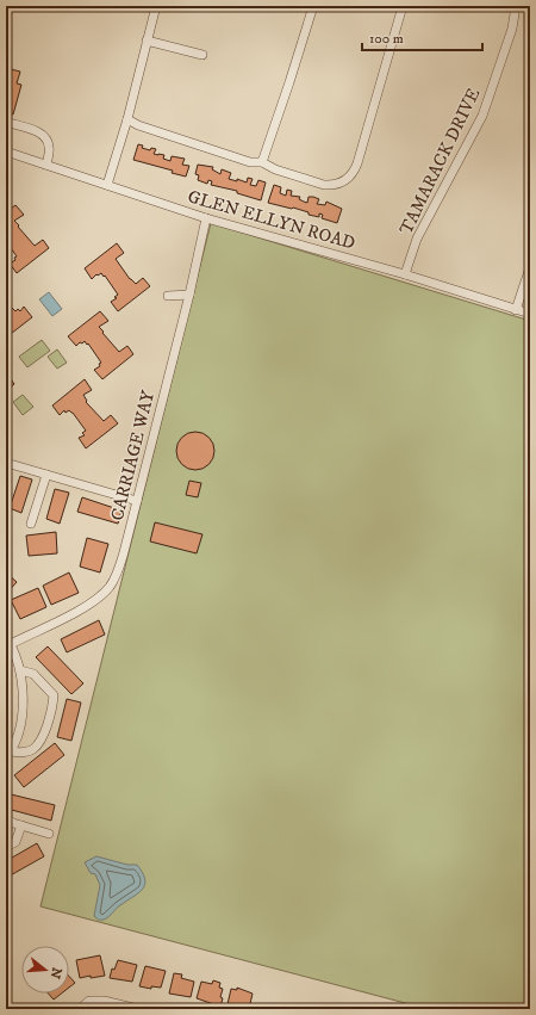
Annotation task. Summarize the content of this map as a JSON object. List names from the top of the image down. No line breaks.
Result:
{"streets":{"street":["TAMARACK DRIVE","GLEN ELLYN ROAD","CARRIAGE WAY"]},"crossings":[["TAMARACK DRIVE","GLEN ELLYN ROAD"],["GLEN ELLYN ROAD","CARRIAGE WAY"]],"scale_bar":"100 m","north":"right"}
